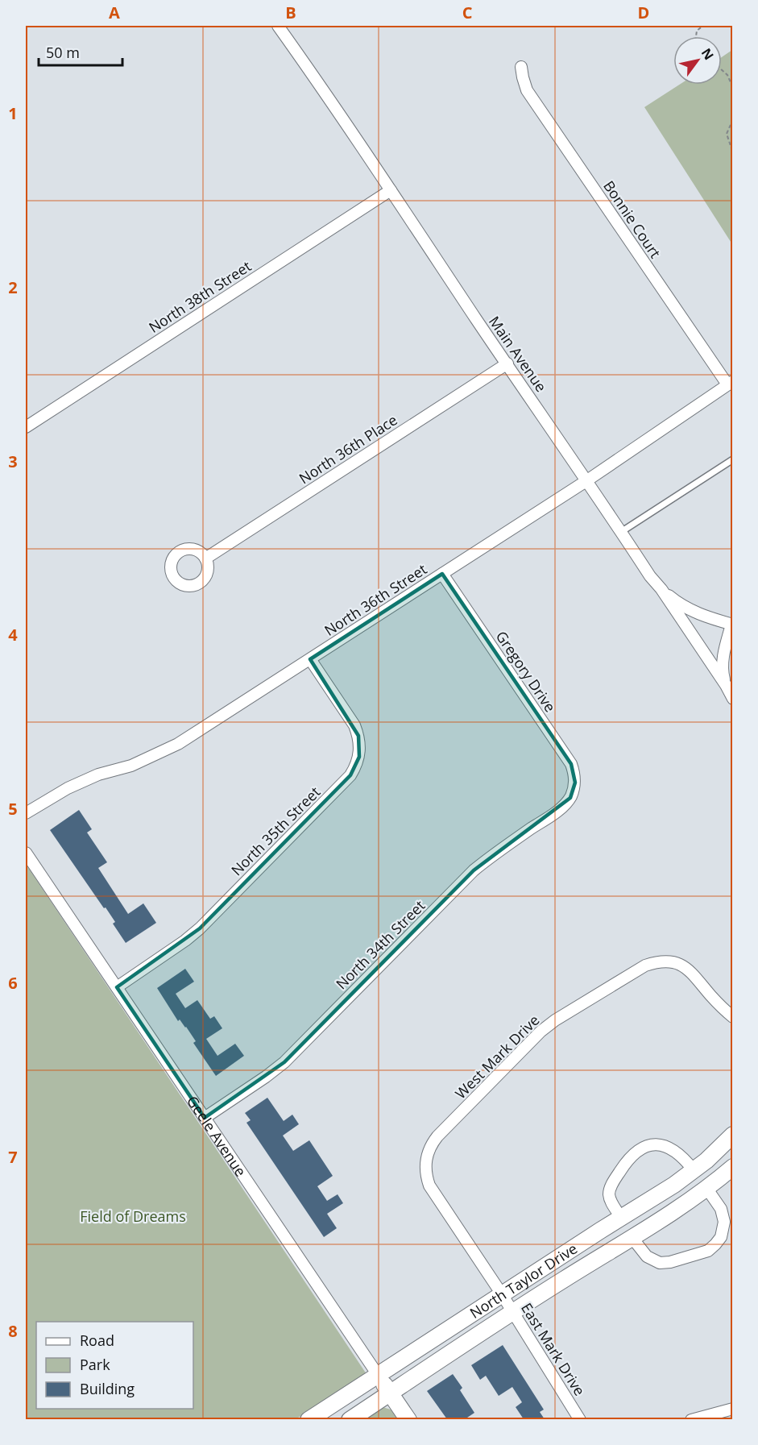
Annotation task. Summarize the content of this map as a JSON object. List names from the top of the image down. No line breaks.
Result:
{"streets":{"main road":["Geele Avenue","North Taylor Drive"],"street":["Bonnie Court","North 38th Street","Main Avenue","North 36th Place","North 36th Street","Gregory Drive","North 35th Street","North 34th Street","West Mark Drive","East Mark Drive"]},"crossings":[["Bonnie Court","North 36th Street"],["North 38th Street","Main Avenue"],["Main Avenue","North 36th Place"],["Main Avenue","North 36th Street"],["North 36th Street","Gregory Drive"],["North 36th Street","North 35th Street"],["Gregory Drive","North 34th Street"],["North 35th Street","Geele Avenue"],["North 34th Street","Geele Avenue"],["West Mark Drive","North Taylor Drive"],["West Mark Drive","East Mark Drive"],["Geele Avenue","North Taylor Drive"],["North Taylor Drive","East Mark Drive"]],"parks":["Field of Dreams"],"legend":["Road","Park","Building"],"scale_bar":"50 m","north":"top right","grid":{"columns":["A","B","C","D"],"rows":["1","2","3","4","5","6","7","8"]}}
